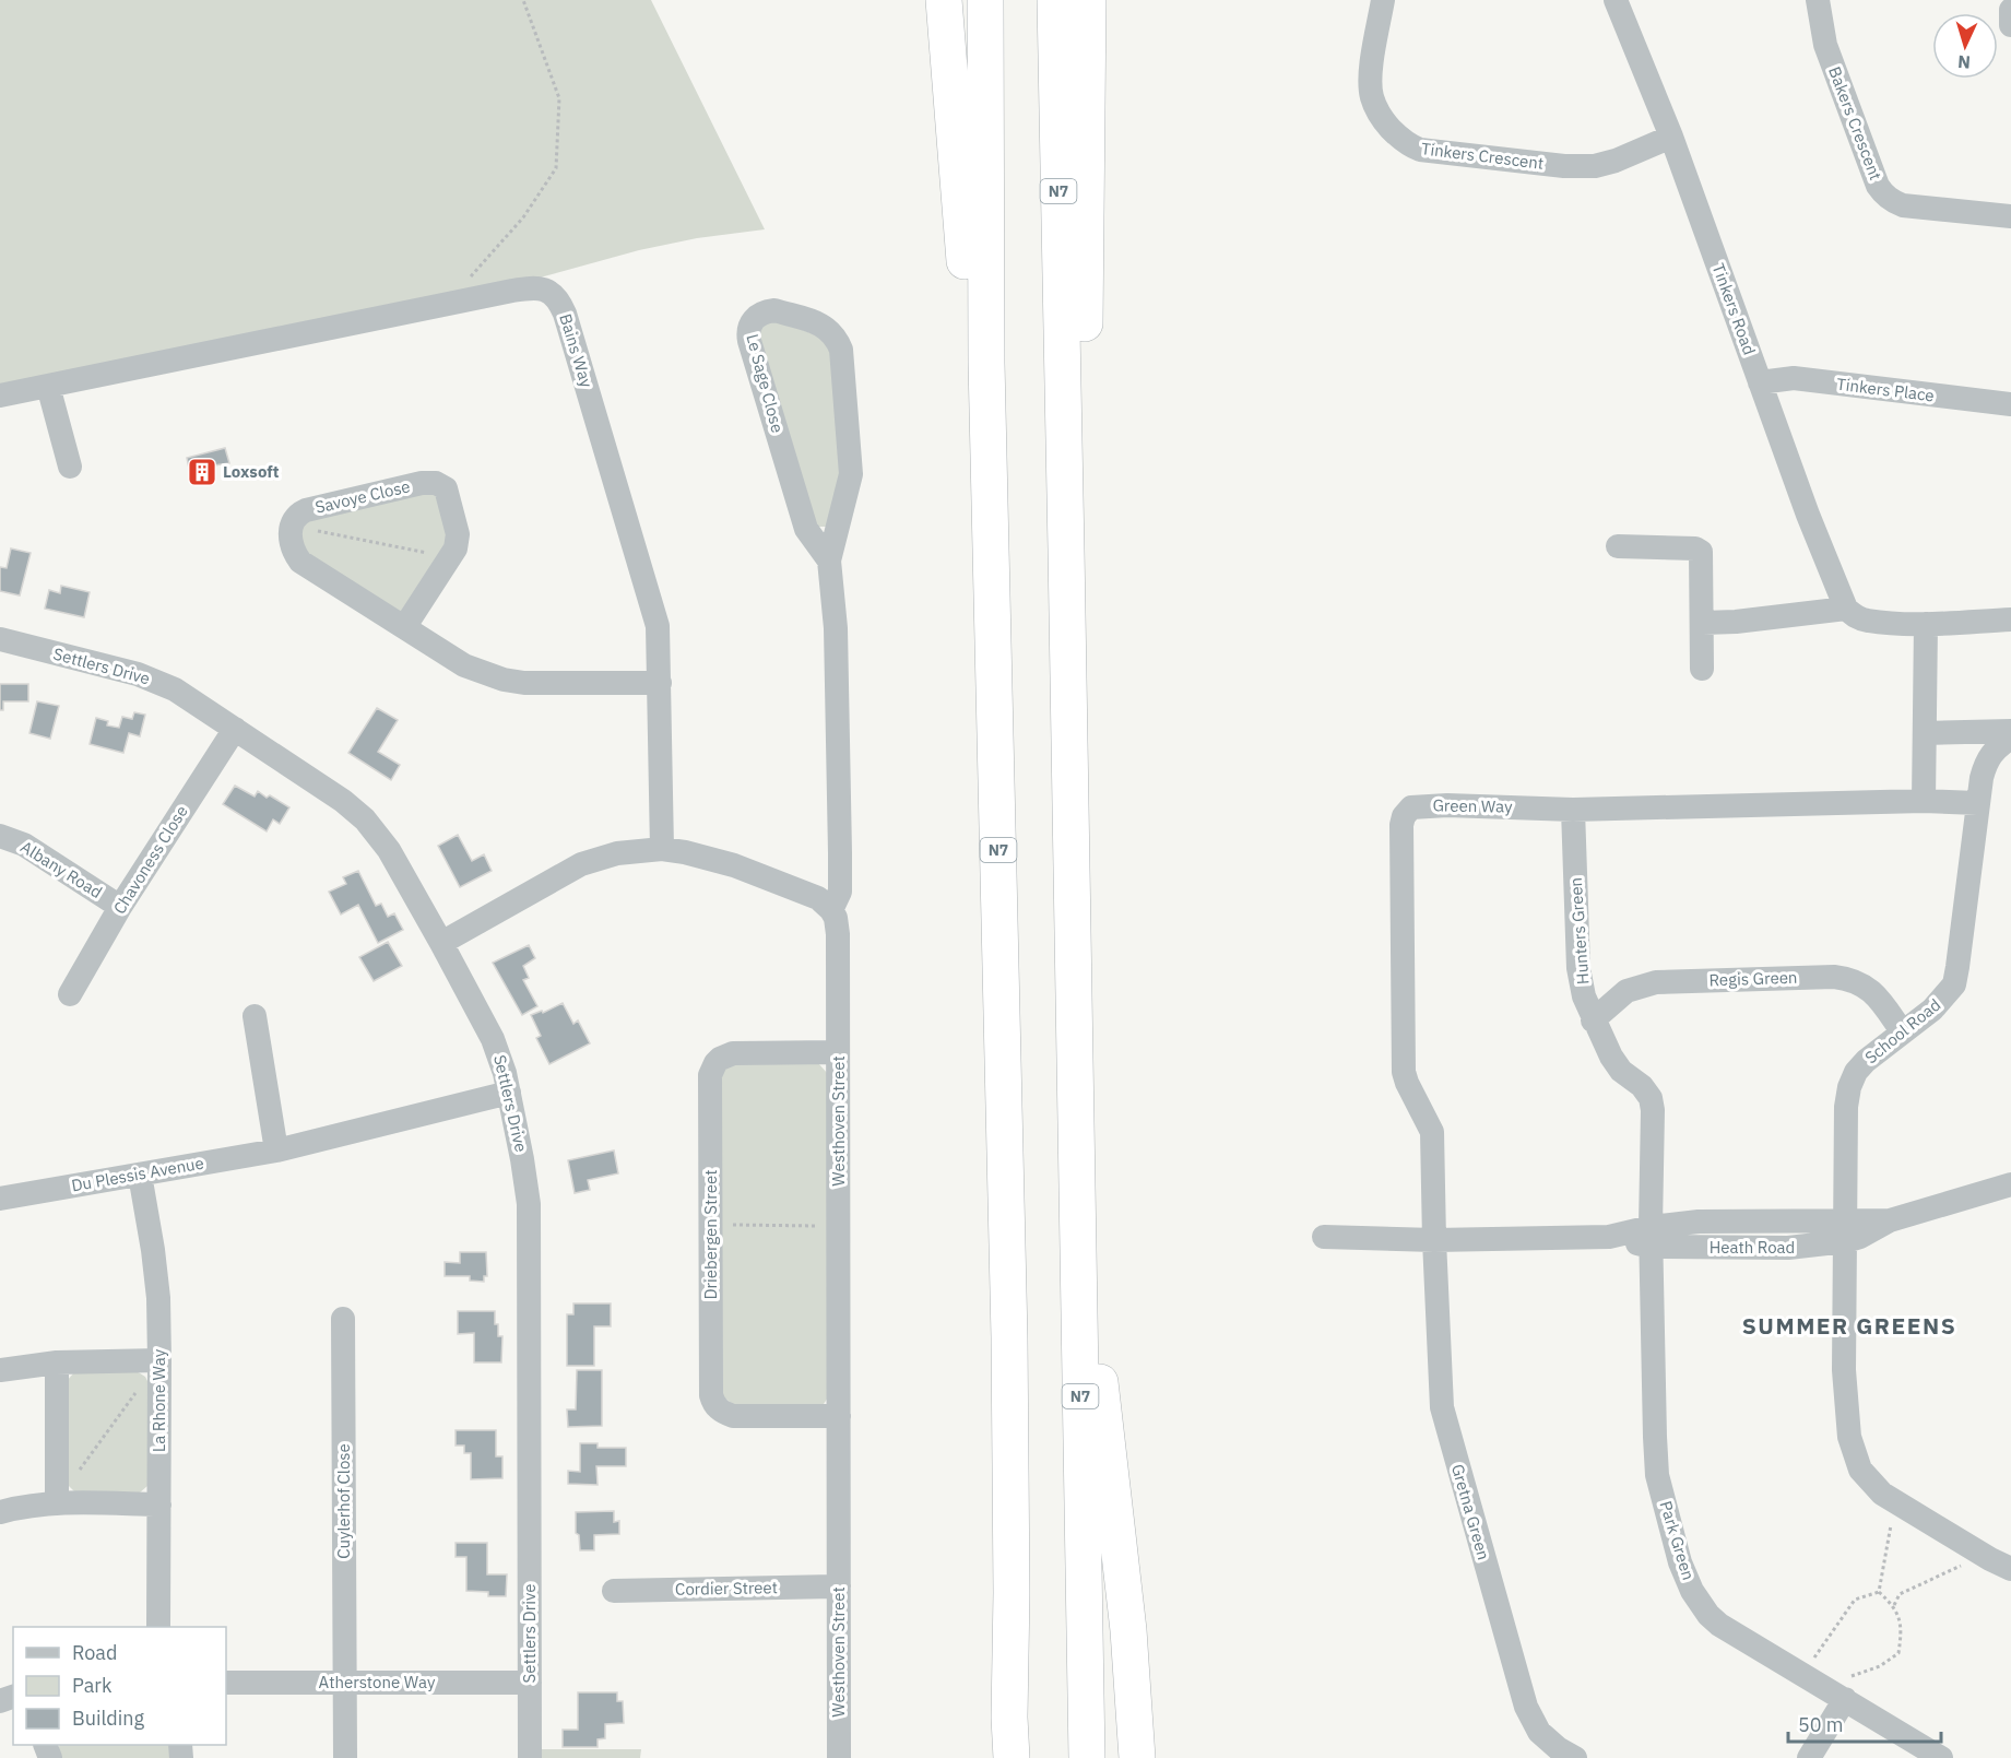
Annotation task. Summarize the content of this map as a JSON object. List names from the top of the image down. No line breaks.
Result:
{"streets":{"highway":["N7"],"street":["Bakers Crescent","Tinkers Crescent","Tinkers Road","Bains Way","Le Sage Close","Tinkers Place","Savoye Close","Settlers Drive","Green Way","Chavoness Close","Albany Road","Hunters Green","Regis Green","School Road","Westhoven Street","Du Plessis Avenue","Driebergen Street","Heath Road","La Rhone Way","Cuylerhof Close","Gretna Green","Park Green","Cordier Street","Atherstone Way"]},"crossings":[["Tinkers Crescent","Tinkers Road"],["Tinkers Road","Tinkers Place"],["Le Sage Close","Westhoven Street"],["Settlers Drive","Chavoness Close"],["Settlers Drive","Du Plessis Avenue"],["Settlers Drive","Atherstone Way"],["Green Way","Hunters Green"],["Green Way","School Road"],["Green Way","Heath Road"],["Green Way","Gretna Green"],["Chavoness Close","Albany Road"],["Hunters Green","Regis Green"],["Hunters Green","Heath Road"],["Hunters Green","Park Green"],["Regis Green","School Road"],["School Road","Heath Road"],["Westhoven Street","Driebergen Street"],["Westhoven Street","Cordier Street"],["Du Plessis Avenue","La Rhone Way"],["Heath Road","Gretna Green"],["Heath Road","Park Green"],["Cuylerhof Close","Atherstone Way"]],"districts":["SUMMER GREENS"],"places":{"building":["Loxsoft"]},"legend":["Road","Park","Building"],"scale_bar":"50 m","north":"bottom"}
